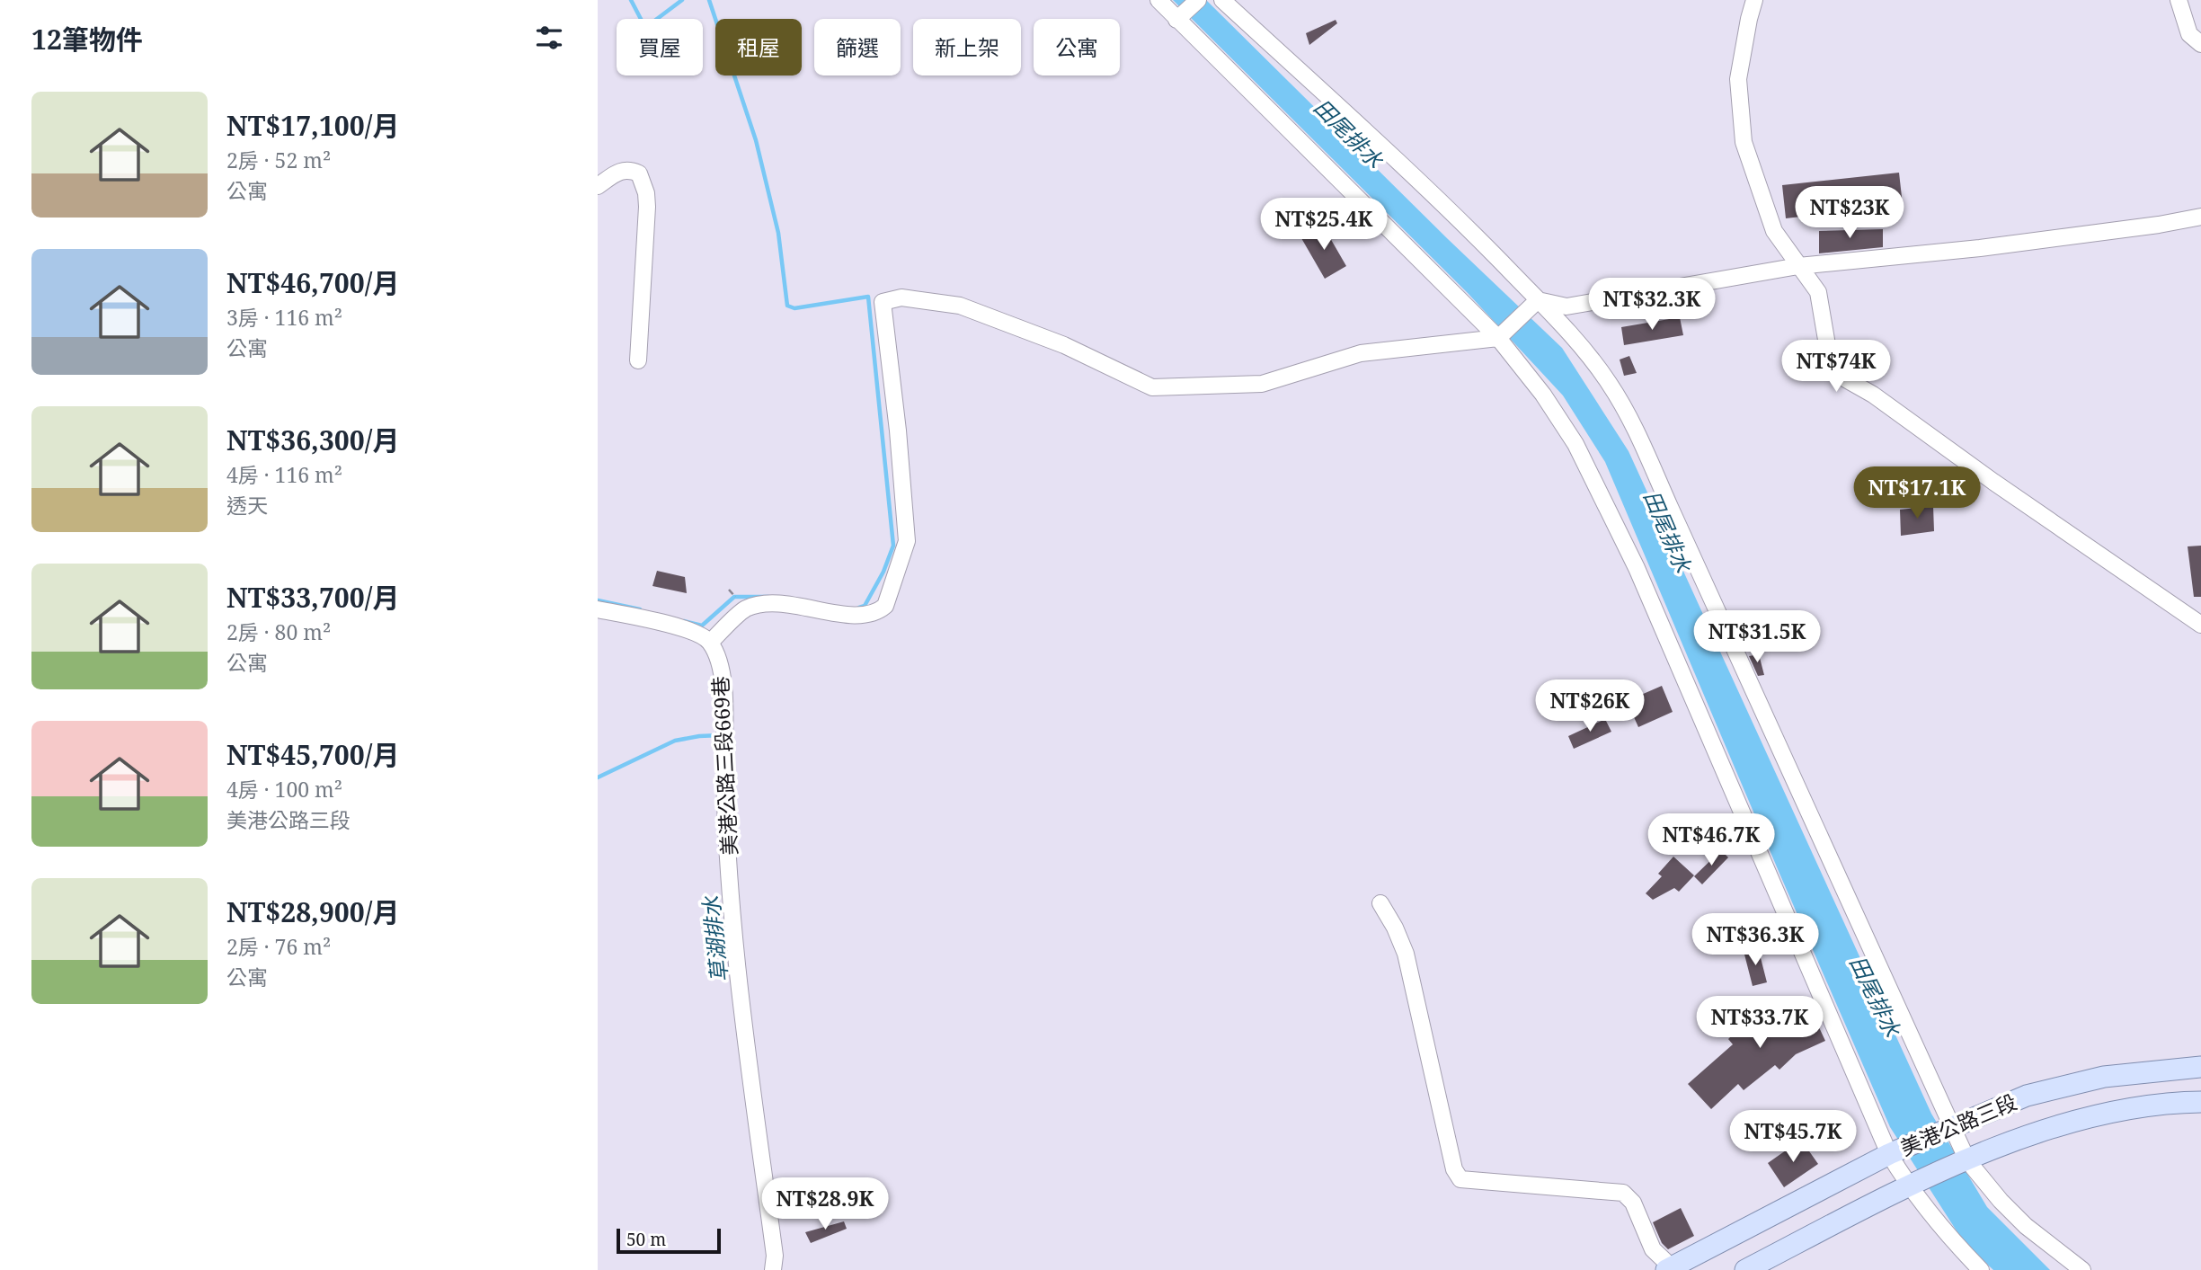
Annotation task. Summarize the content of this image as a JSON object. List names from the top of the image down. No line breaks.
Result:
{"streets":{"main road":["美港公路三段"],"street":["美港公路三段669巷"]},"water":["田尾排水","草湖排水"],"scale_bar":"50 m","page":{"heading":"12筆物件","chip":["買屋","租屋","篩選","新上架","公寓"],"list":[{"name":"NT$17,100/月","note":"2房 · 52 m² · 公寓"},{"name":"NT$46,700/月","note":"3房 · 116 m² · 公寓"},{"name":"NT$36,300/月","note":"4房 · 116 m² · 透天"},{"name":"NT$33,700/月","note":"2房 · 80 m² · 公寓"},{"name":"NT$45,700/月","note":"4房 · 100 m² · 美港公路三段"},{"name":"NT$28,900/月","note":"2房 · 76 m² · 公寓"}],"price":["NT$23K","NT$25.4K","NT$32.3K","NT$74K","NT$17.1K","NT$31.5K","NT$26K","NT$46.7K","NT$36.3K","NT$33.7K","NT$45.7K","NT$28.9K"],"scale":"50 m"}}
